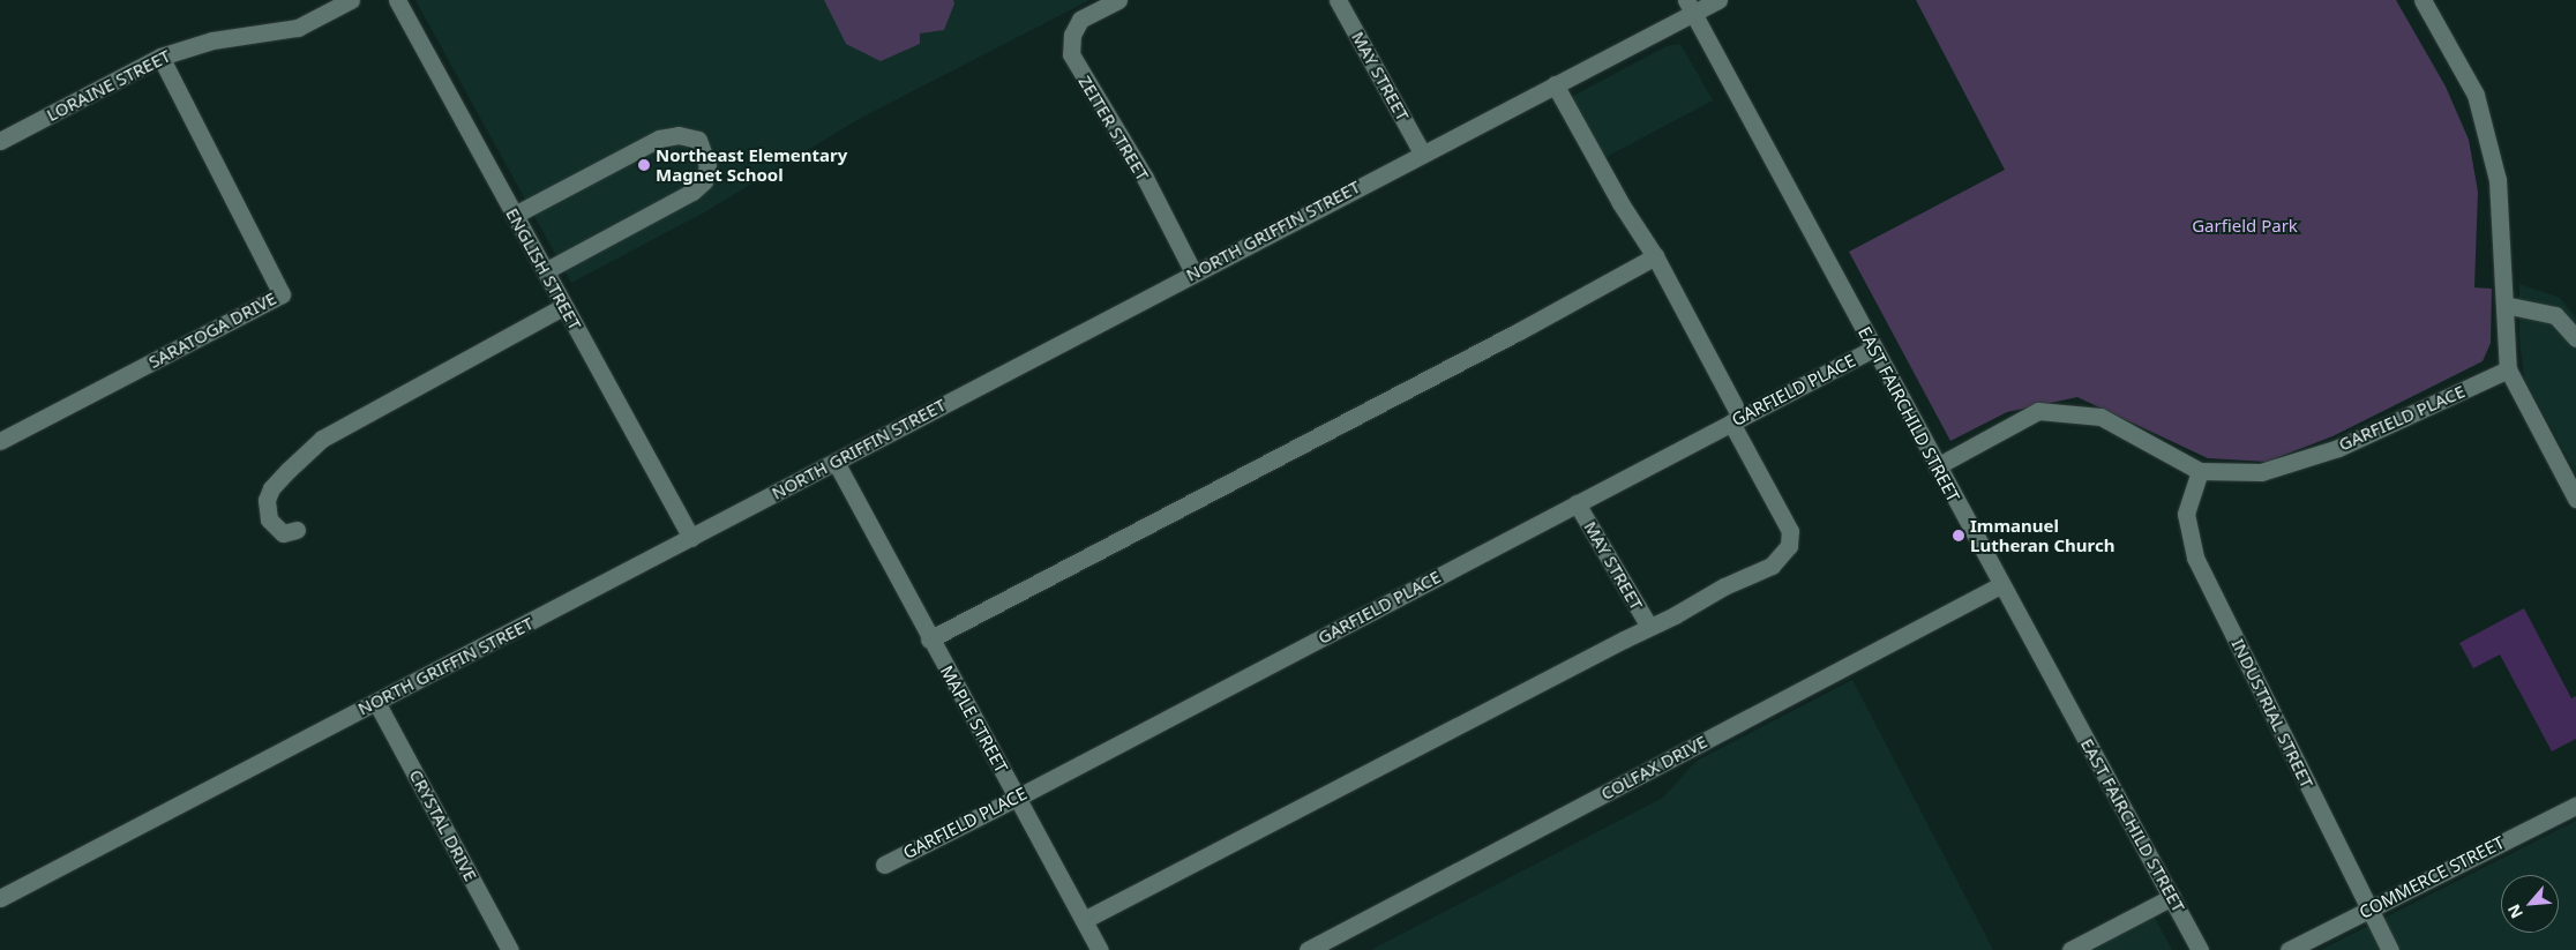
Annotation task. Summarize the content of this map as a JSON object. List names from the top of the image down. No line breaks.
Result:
{"streets":{"street":["MAY STREET","LORAINE STREET","ZEITER STREET","NORTH GRIFFIN STREET","ENGLISH STREET","SARATOGA DRIVE","GARFIELD PLACE","EAST FAIRCHILD STREET","INDUSTRIAL STREET","MAPLE STREET","COLFAX DRIVE","CRYSTAL DRIVE","COMMERCE STREET"]},"crossings":[["MAY STREET","NORTH GRIFFIN STREET"],["MAY STREET","GARFIELD PLACE"],["LORAINE STREET","SARATOGA DRIVE"],["ZEITER STREET","NORTH GRIFFIN STREET"],["NORTH GRIFFIN STREET","ENGLISH STREET"],["NORTH GRIFFIN STREET","EAST FAIRCHILD STREET"],["NORTH GRIFFIN STREET","MAPLE STREET"],["NORTH GRIFFIN STREET","CRYSTAL DRIVE"],["GARFIELD PLACE","EAST FAIRCHILD STREET"],["GARFIELD PLACE","INDUSTRIAL STREET"],["GARFIELD PLACE","MAPLE STREET"],["EAST FAIRCHILD STREET","COLFAX DRIVE"],["INDUSTRIAL STREET","COMMERCE STREET"]],"parks":["Garfield Park"],"places":["Northeast Elementary Magnet School","Immanuel Lutheran Church"],"north":"bottom left"}
